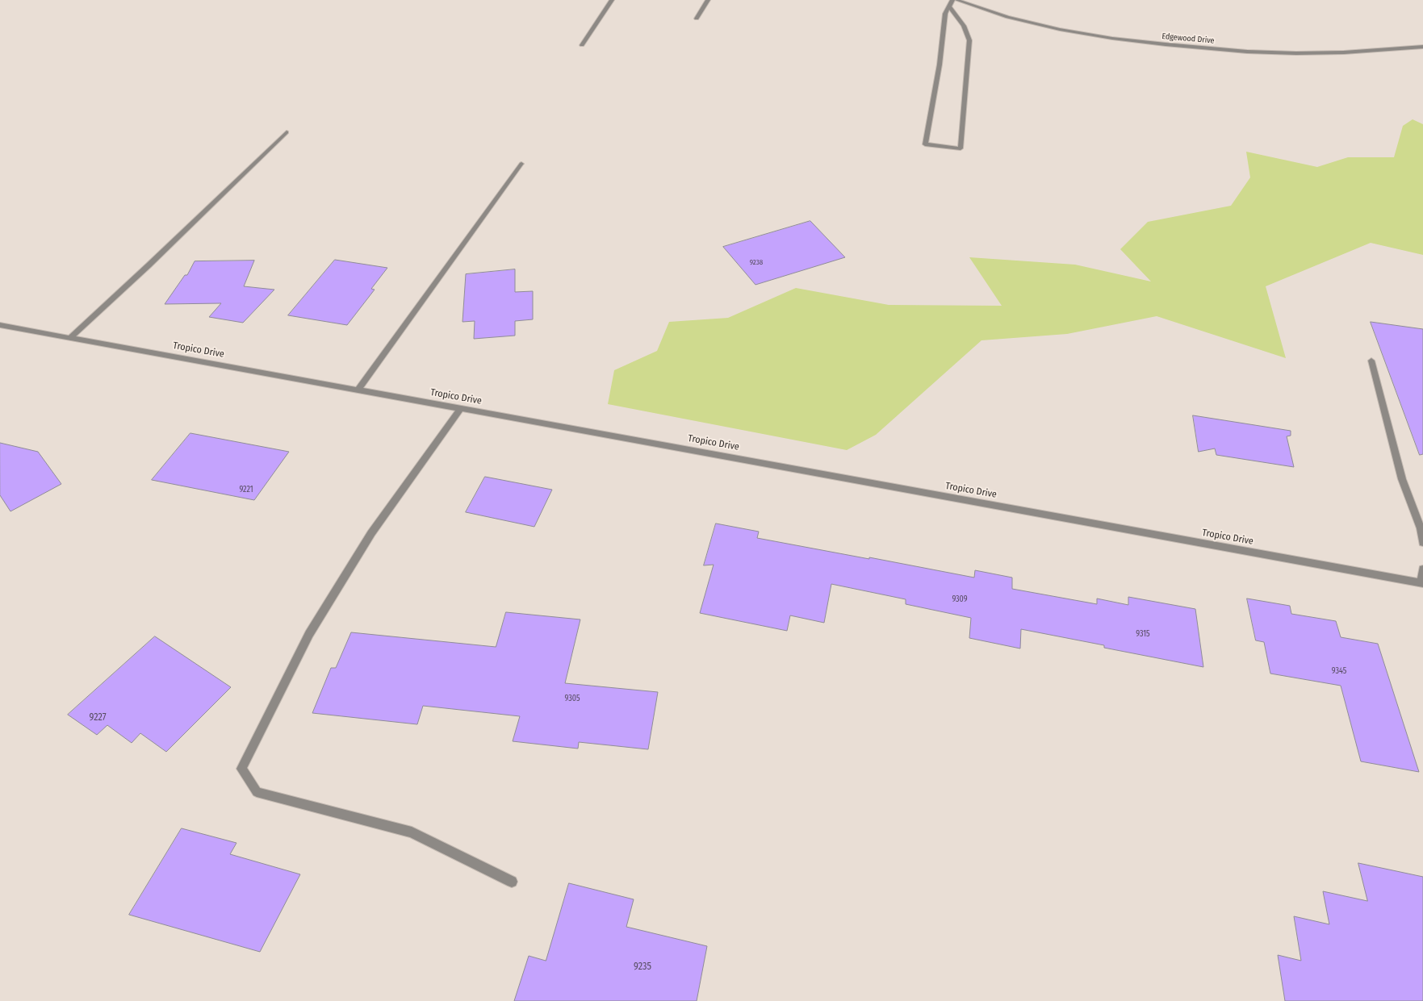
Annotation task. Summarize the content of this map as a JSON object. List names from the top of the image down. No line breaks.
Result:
{"streets":{"street":["Edgewood Drive","Tropico Drive"]},"house_numbers":["9238","9221","9309","9315","9345","9305","9227","9235"]}
